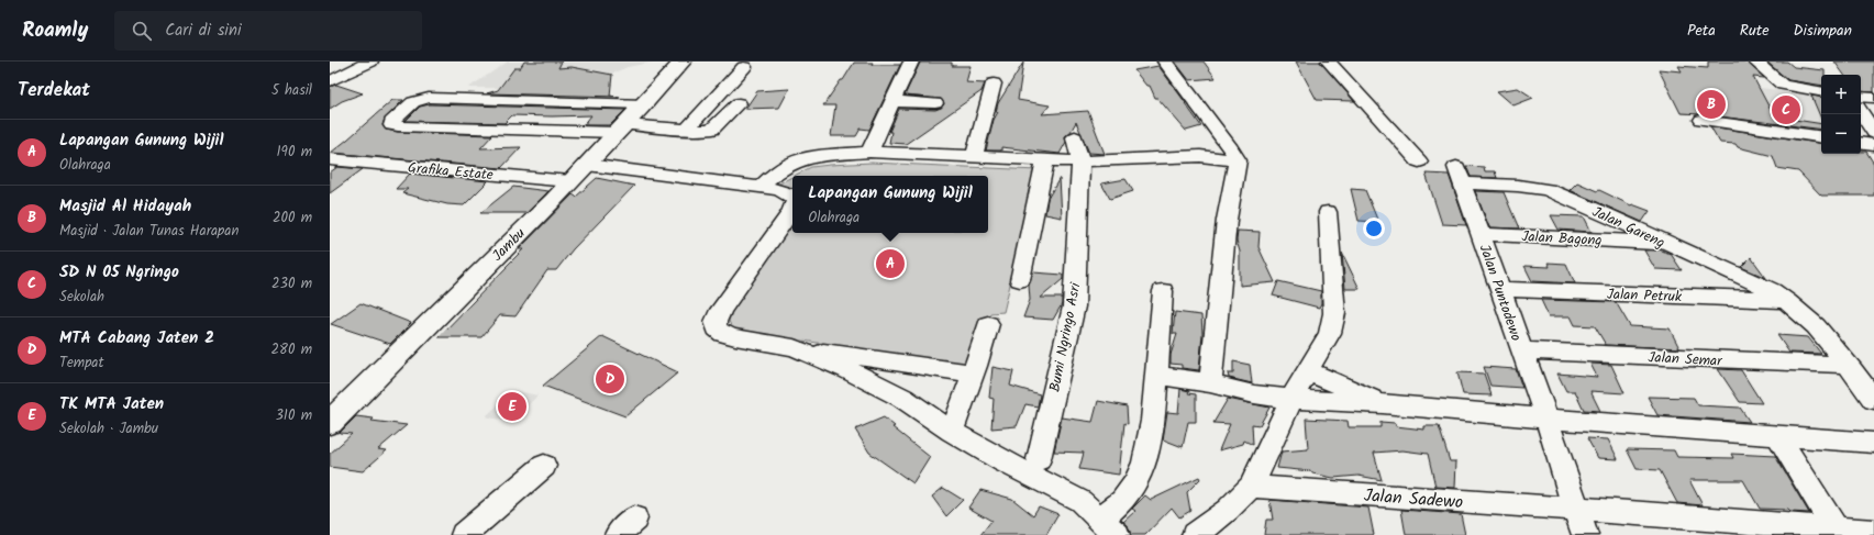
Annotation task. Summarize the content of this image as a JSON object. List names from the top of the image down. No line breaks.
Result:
{"streets":{"street":["Grafika Estate","Jalan Gareng","Jalan Bagong","Jambu","Jalan Puntodewo","Jalan Petruk","Bumi Ngringo Asri","Jalan Semar","Jalan Sadewo"]},"crossings":[["Grafika Estate","Jambu"],["Jalan Gareng","Jalan Bagong"],["Jalan Gareng","Jalan Puntodewo"],["Jalan Gareng","Jalan Petruk"],["Jalan Gareng","Jalan Semar"],["Jalan Bagong","Jalan Puntodewo"],["Jalan Puntodewo","Jalan Petruk"],["Jalan Puntodewo","Jalan Semar"],["Jalan Puntodewo","Jalan Sadewo"]],"page":{"header":"Roamly","search":"Cari di sini","nav":["Peta","Rute","Disimpan"],"heading":["Terdekat","5 hasil"],"map_buttons":["+","−"],"pins":["B","C","A","D","E"],"list":[{"mark":"A","name":"Lapangan Gunung Wijil","note":"Olahraga","value":"190 m"},{"mark":"B","name":"Masjid Al Hidayah","note":"Masjid · Jalan Tunas Harapan","value":"200 m"},{"mark":"C","name":"SD N 05 Ngringo","note":"Sekolah","value":"230 m"},{"mark":"D","name":"MTA Cabang Jaten 2","note":"Tempat","value":"280 m"},{"mark":"E","name":"TK MTA Jaten","note":"Sekolah · Jambu","value":"310 m"}],"popup":["Lapangan Gunung Wijil","Olahraga"]}}
